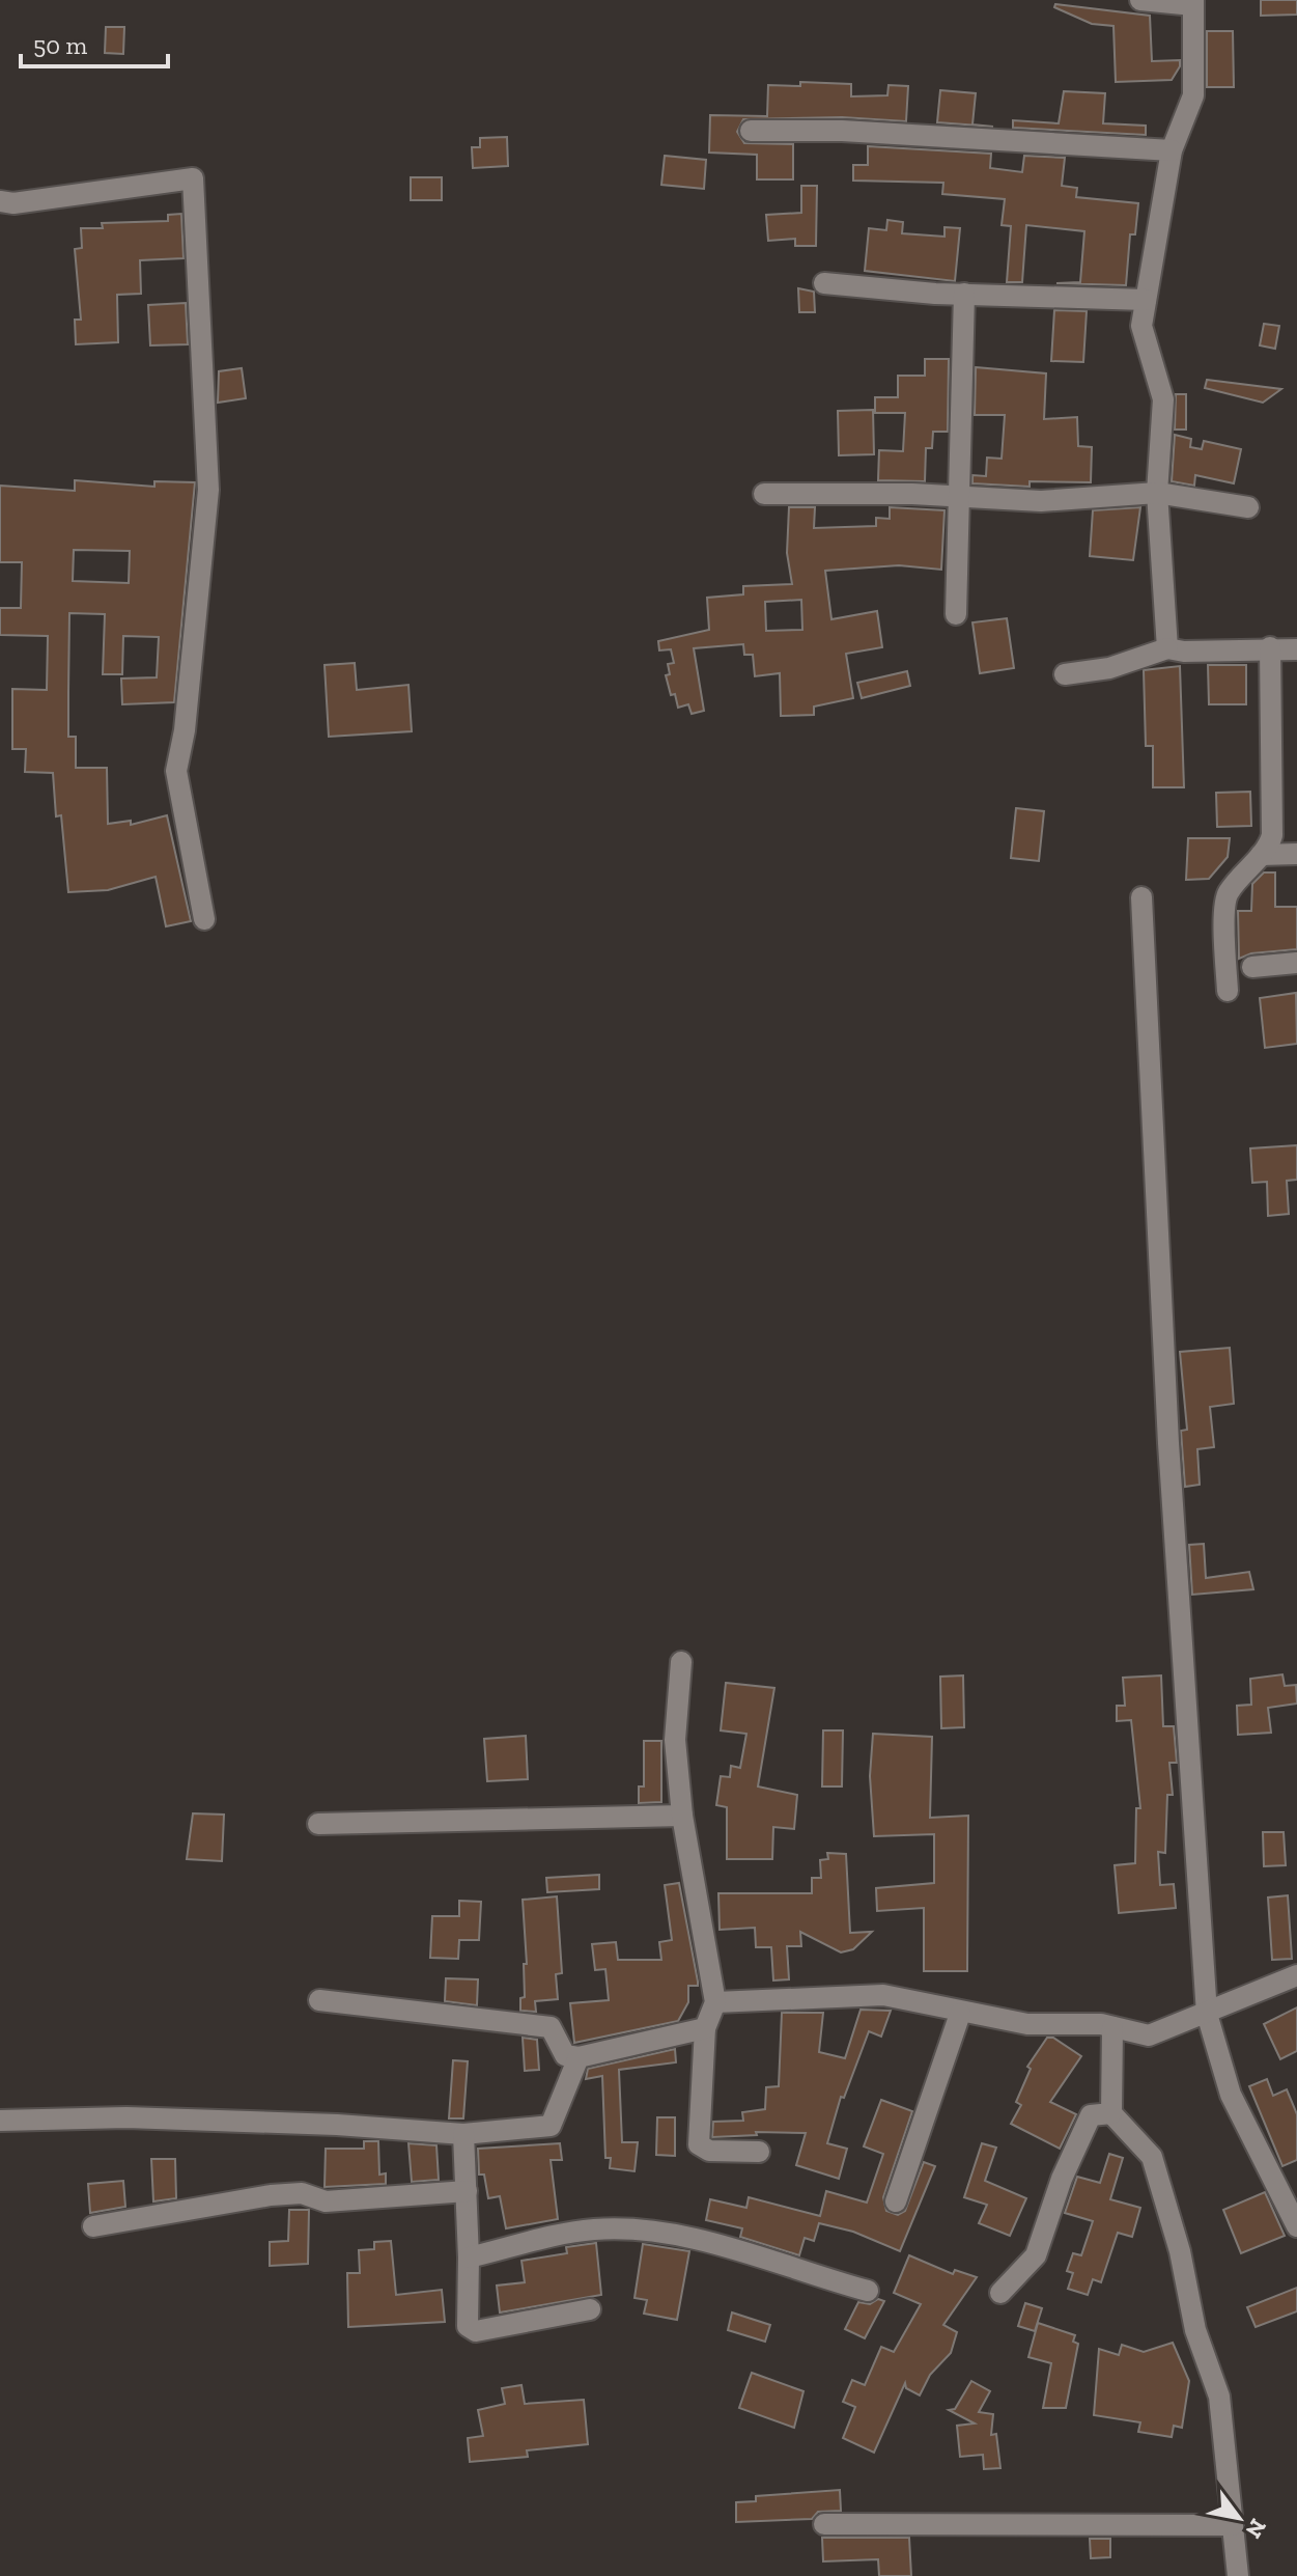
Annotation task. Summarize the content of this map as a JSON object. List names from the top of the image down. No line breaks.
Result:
{"scale_bar":"50 m","north":"bottom right"}
